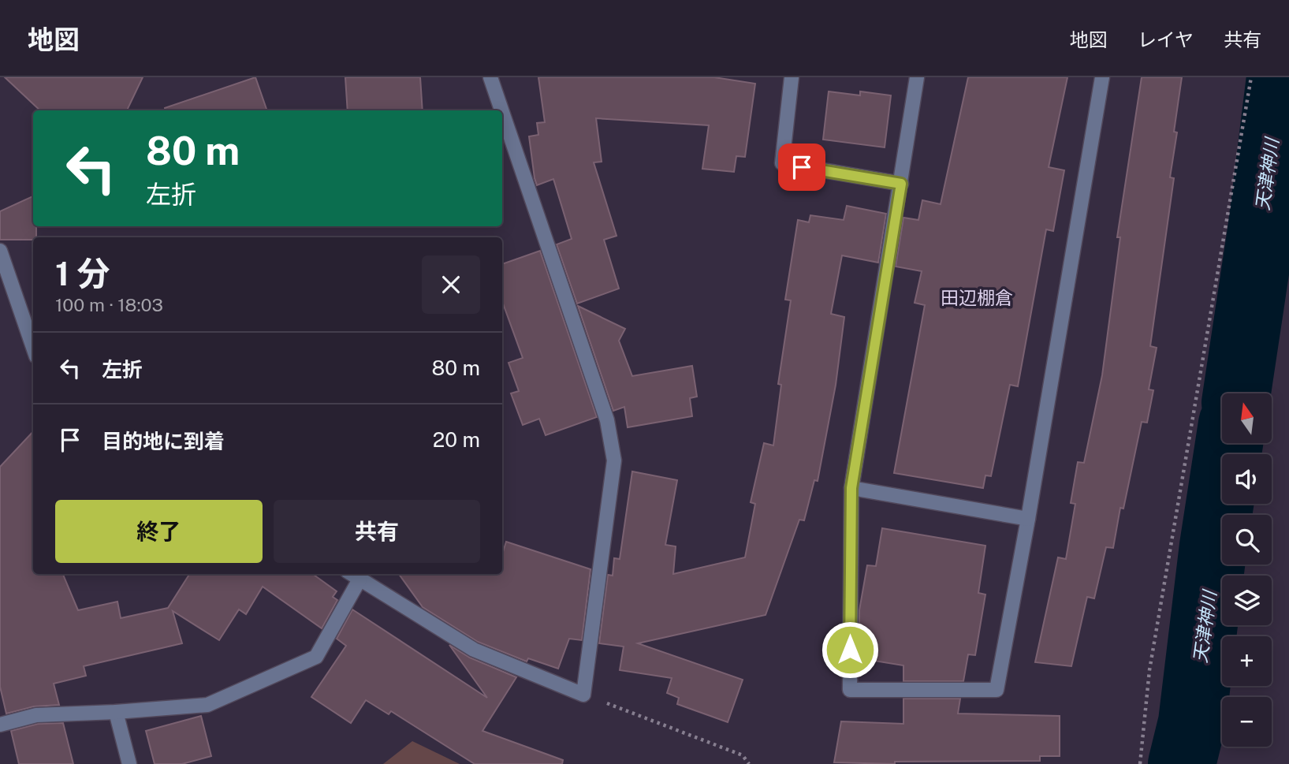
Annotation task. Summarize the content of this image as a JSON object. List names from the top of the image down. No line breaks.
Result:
{"districts":["田辺棚倉"],"water":["天津神川"],"north":"top","page":{"header":"地図","nav":["地図","レイヤ","共有"],"turn":["80 m","左折"],"heading":["1 分","100 m · 18:03"],"list":[{"name":"左折","value":"80 m"},{"name":"目的地に到着","value":"20 m"}],"map_buttons":["+","−"],"buttons":["終了","共有"]}}
